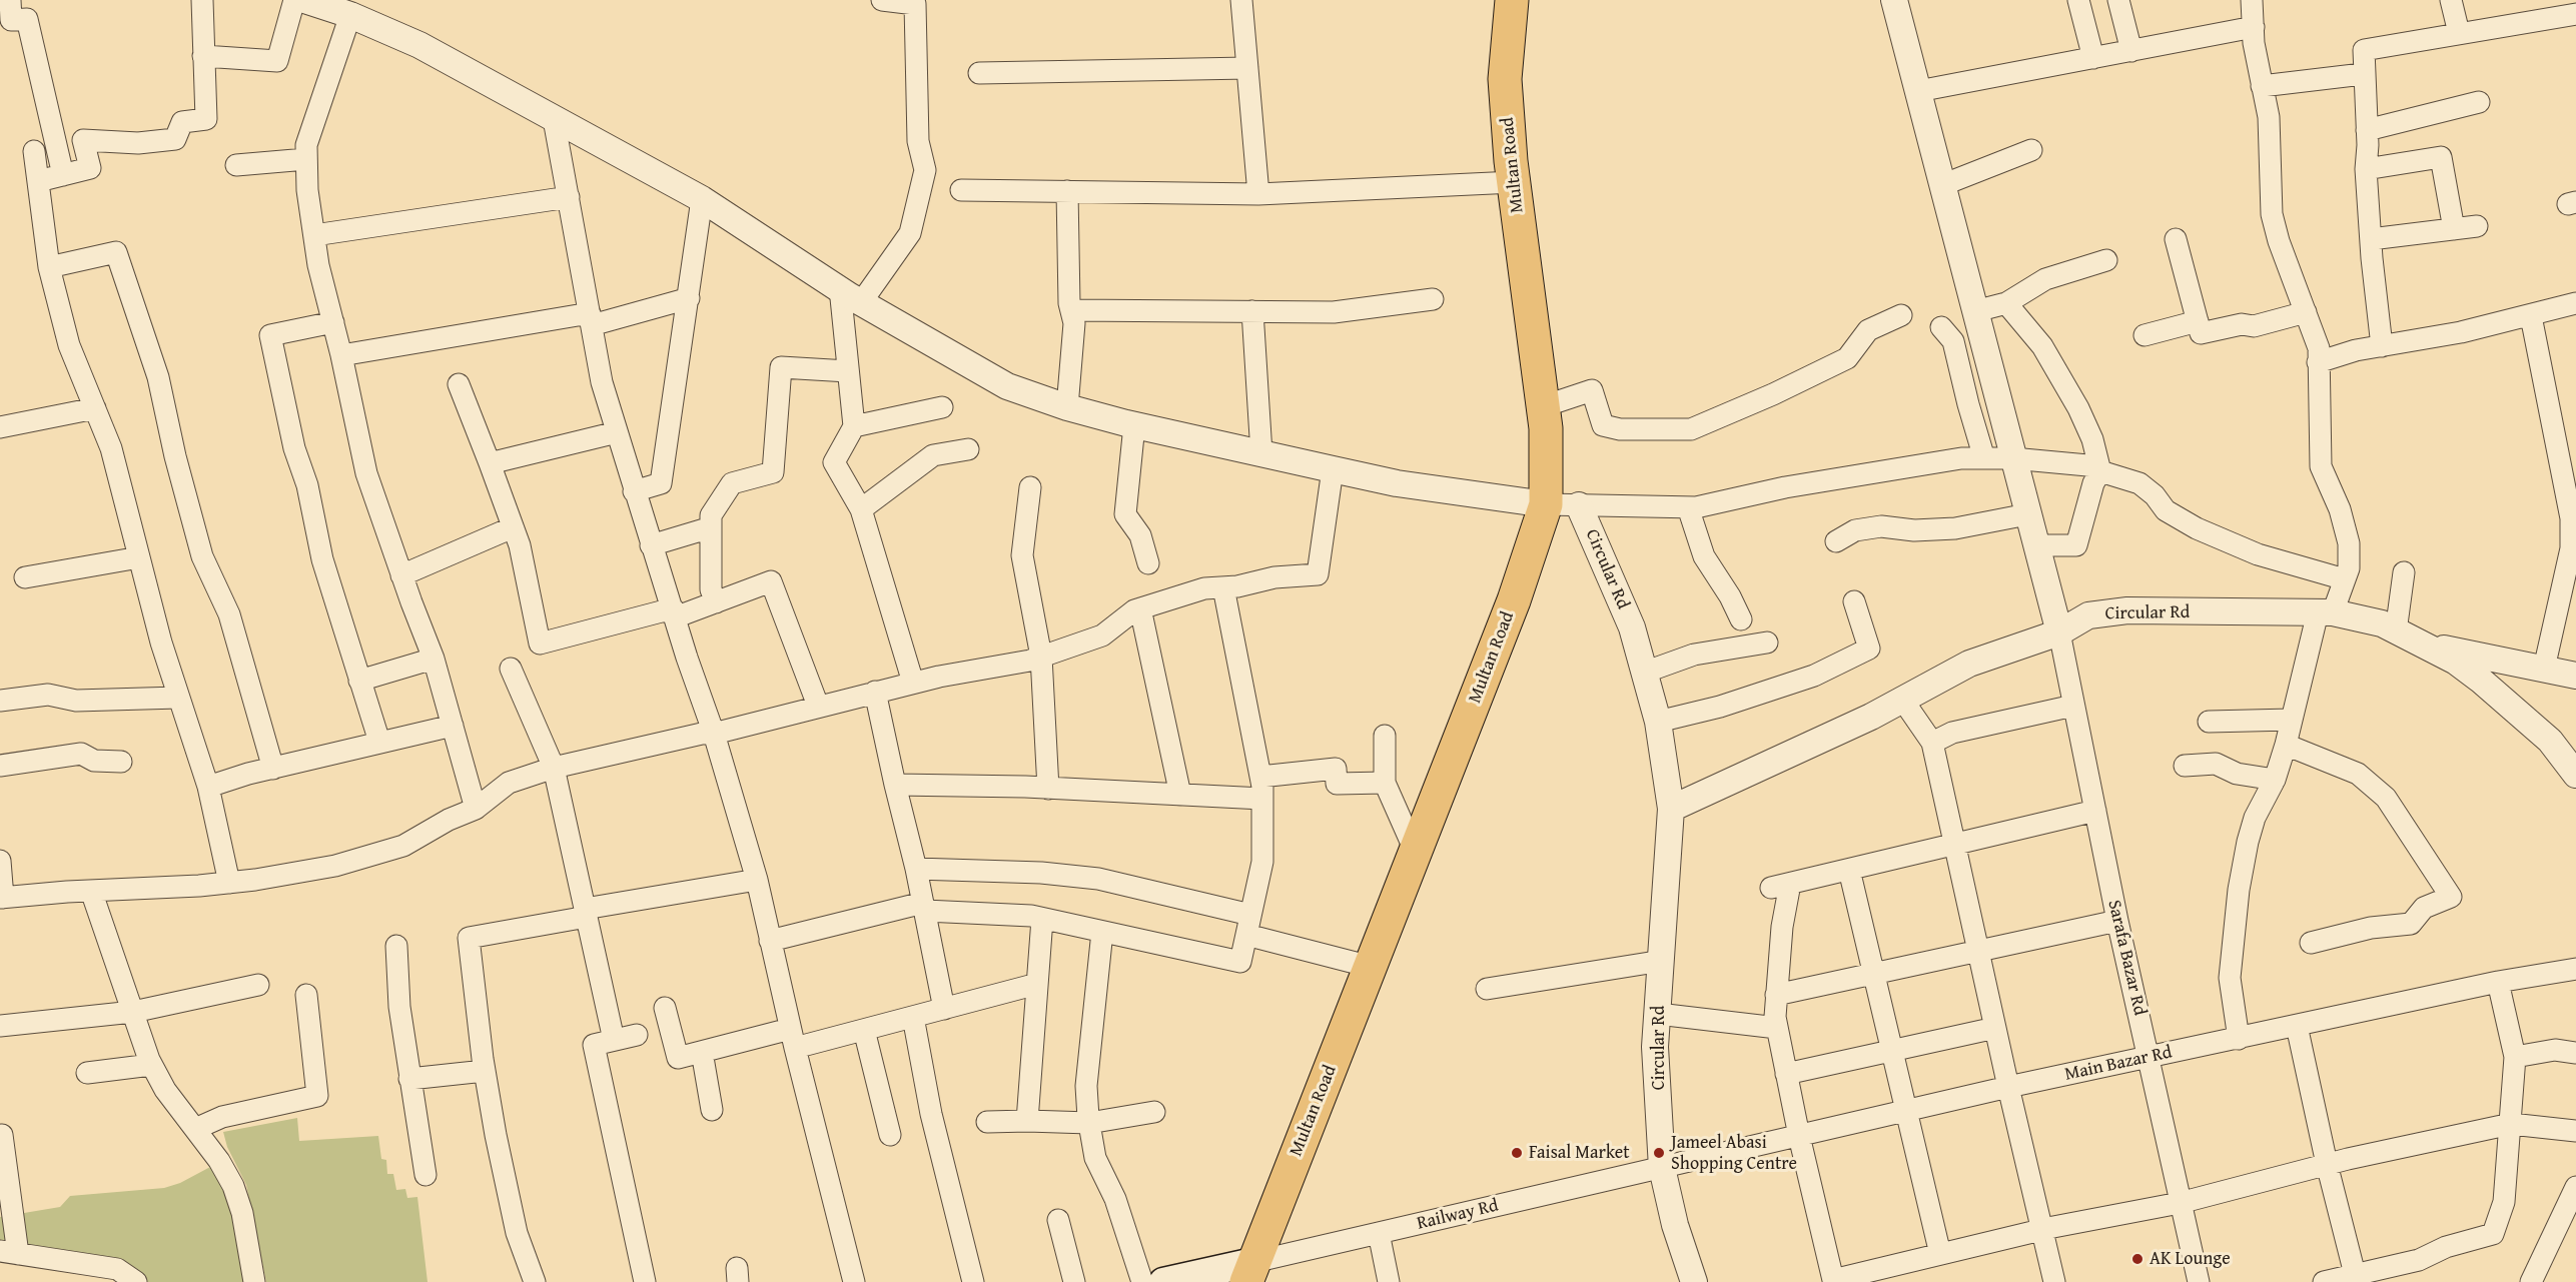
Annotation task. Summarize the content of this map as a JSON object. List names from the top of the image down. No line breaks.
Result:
{"streets":{"main road":["Multan Road"],"street":["Circular Rd","Sarafa Bazar Rd","Main Bazar Rd","Railway Rd"]},"crossings":[["Multan Road","Railway Rd"],["Circular Rd","Sarafa Bazar Rd"],["Circular Rd","Main Bazar Rd"],["Circular Rd","Railway Rd"],["Sarafa Bazar Rd","Main Bazar Rd"],["Main Bazar Rd","Railway Rd"]],"places":["Faisal Market","Jameel Abasi Shopping Centre","AK Lounge"]}
